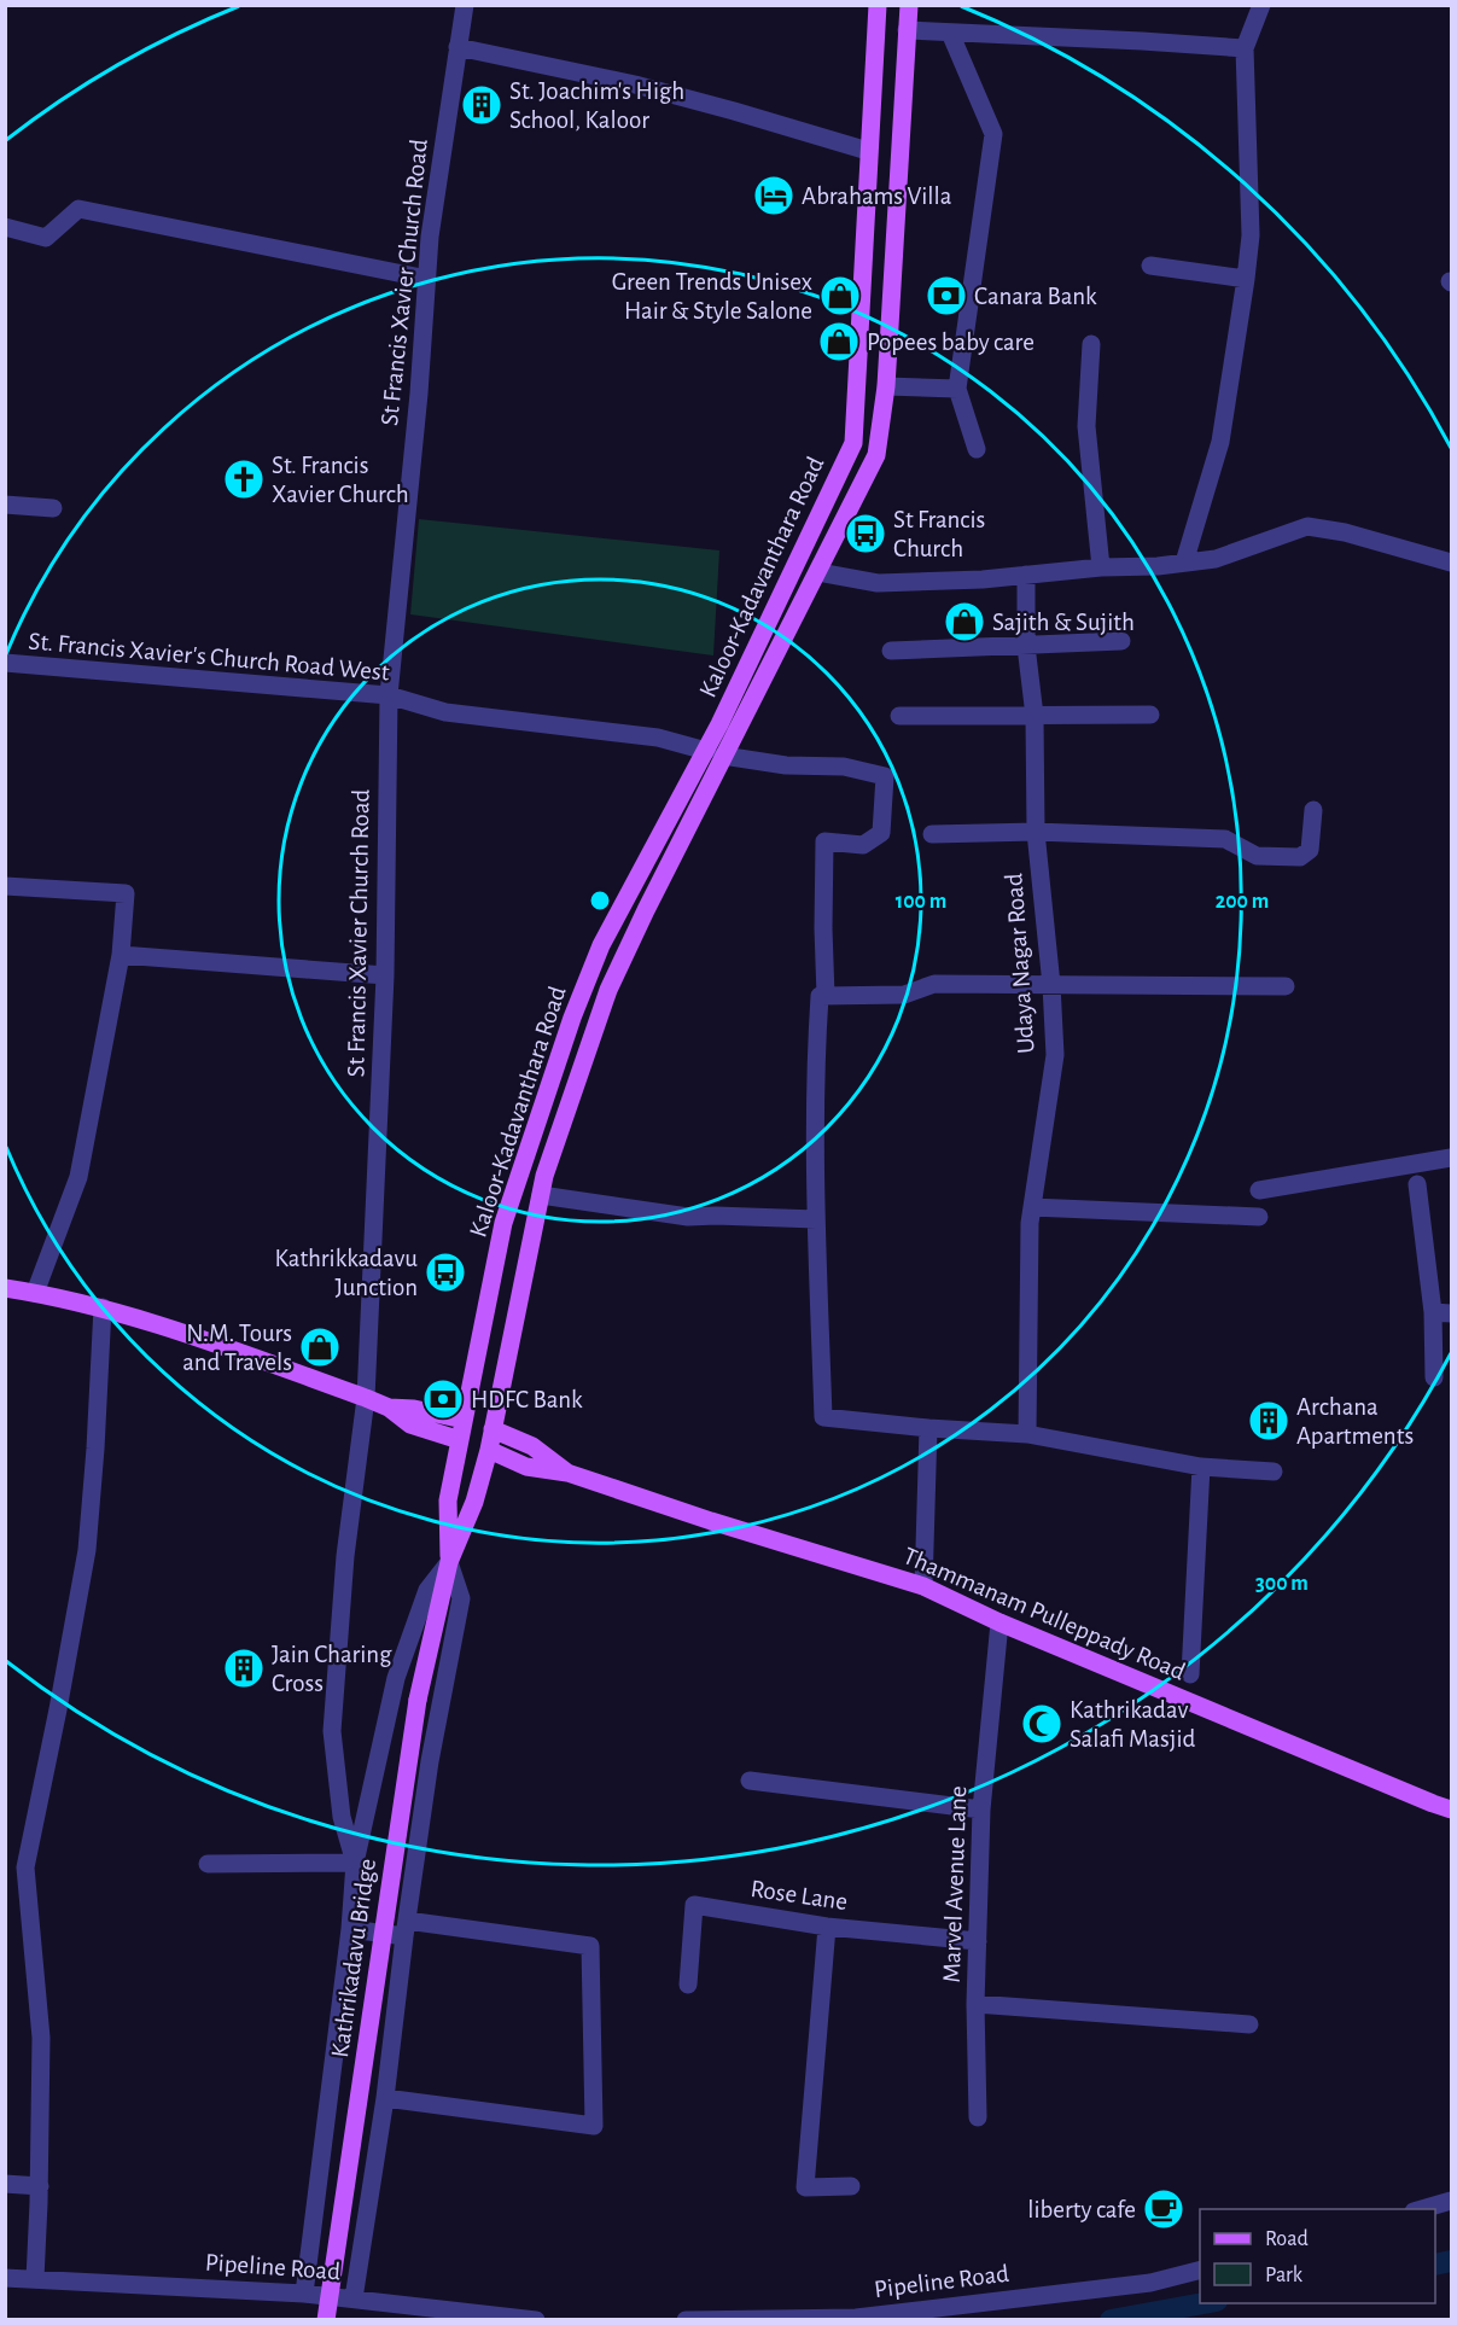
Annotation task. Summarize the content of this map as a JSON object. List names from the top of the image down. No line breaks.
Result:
{"streets":{"main road":["Kaloor-Kadavanthara Road","Thammanam Pulleppady Road","Kathrikadavu Bridge"],"street":["St Francis Xavier Church Road","St. Francis Xavier's Church Road West","Udaya Nagar Road","Marvel Avenue Lane","Rose Lane","Pipeline Road"]},"crossings":[["St Francis Xavier Church Road","St. Francis Xavier's Church Road West"],["Kaloor-Kadavanthara Road","St. Francis Xavier's Church Road West"],["Kaloor-Kadavanthara Road","Thammanam Pulleppady Road"],["Kaloor-Kadavanthara Road","Kathrikadavu Bridge"],["Thammanam Pulleppady Road","Marvel Avenue Lane"],["Marvel Avenue Lane","Rose Lane"]],"places":{"building":["St. Joachim's High School, Kaloor","Archana Apartments","Jain Charing Cross"],"hotel":["Abrahams Villa"],"shop":["Green Trends Unisex Hair & Style Salone","Popees baby care","Sajith & Sujith","N.M. Tours and Travels"],"bank":["Canara Bank","HDFC Bank"],"church":["St. Francis Xavier Church"],"bus stop":["St Francis Church","Kathrikkadavu Junction"],"mosque":["Kathrikadav Salafi Masjid"],"cafe":["liberty cafe"]},"legend":["Road","Park"],"rings":["100 m","200 m","300 m"]}
